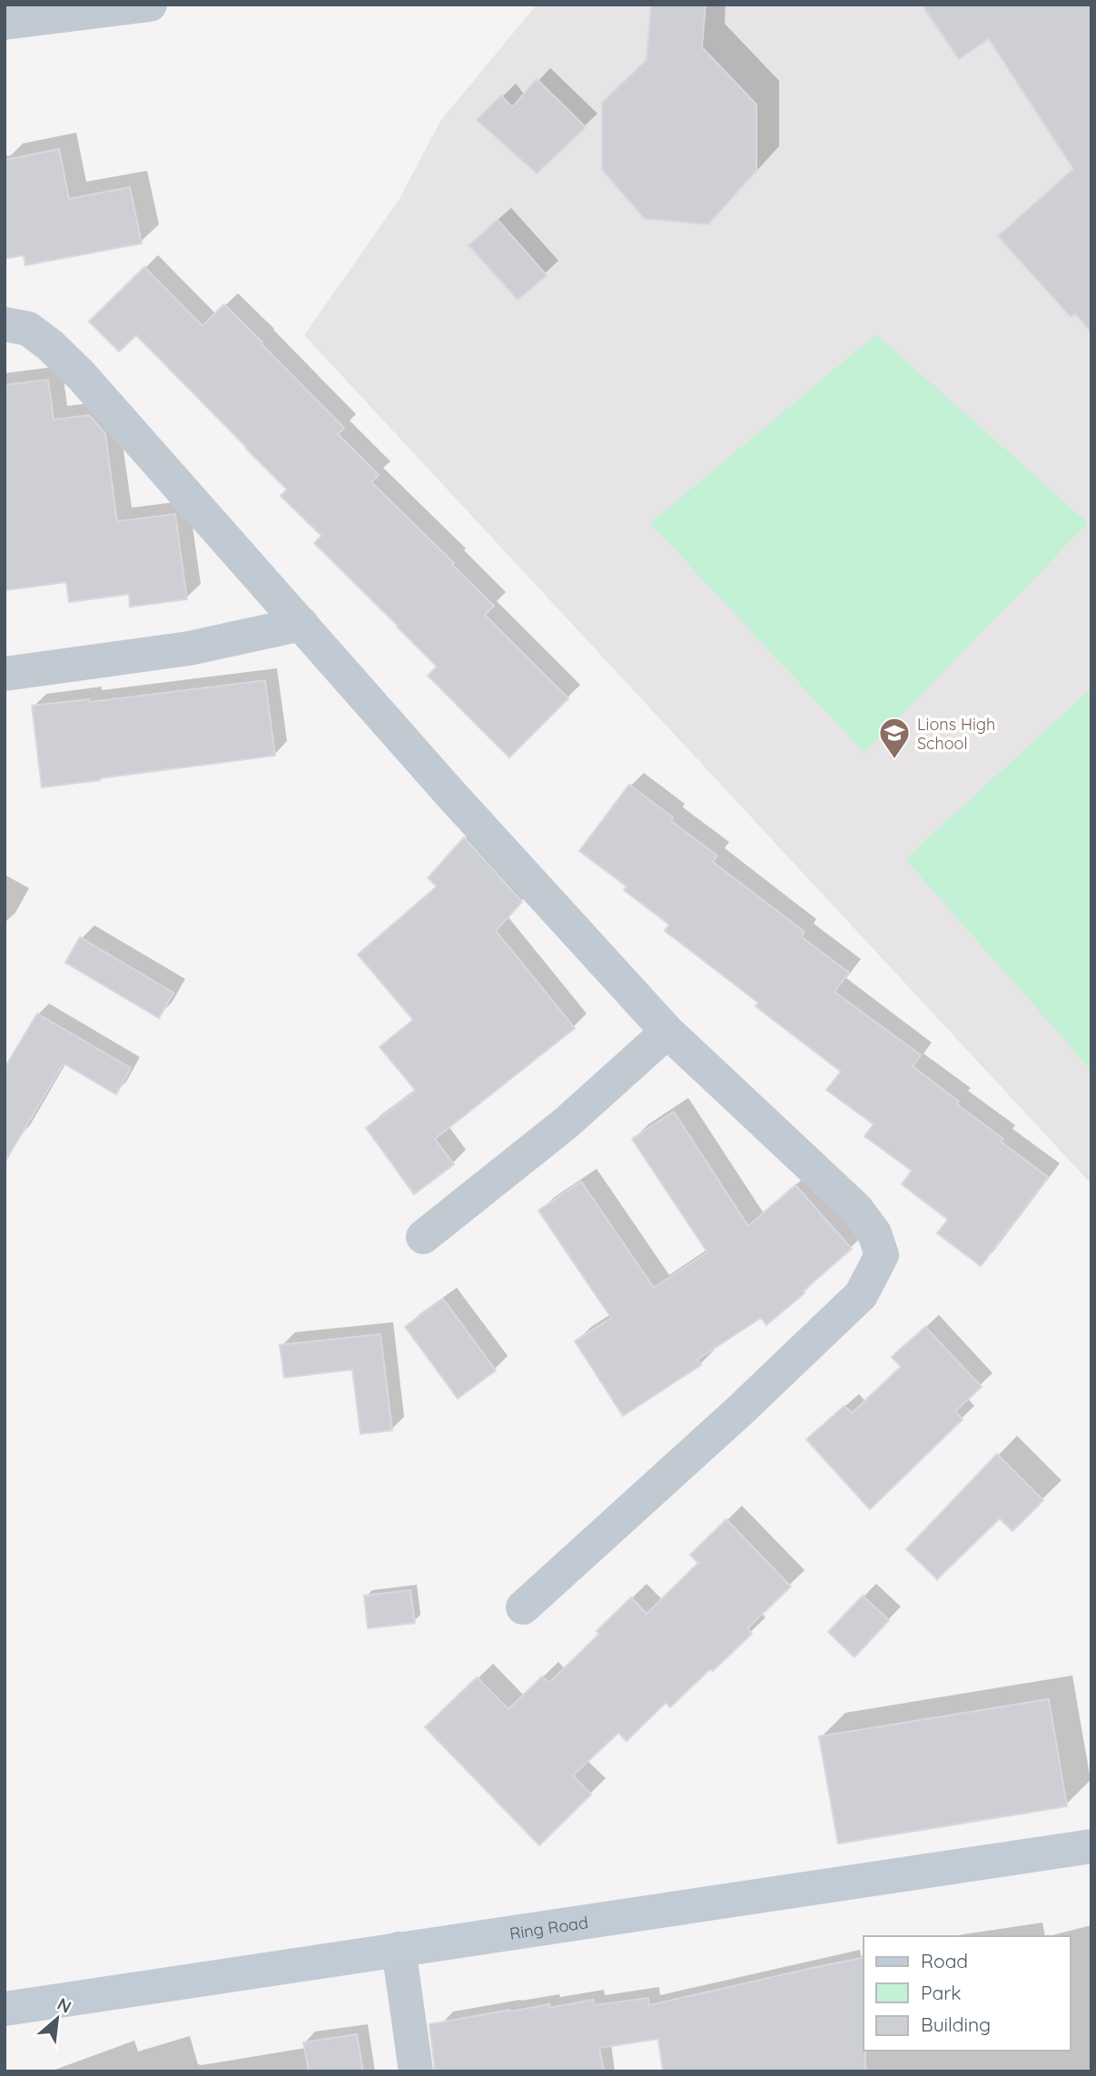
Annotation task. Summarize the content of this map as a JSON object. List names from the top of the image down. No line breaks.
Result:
{"streets":{"main road":["Ring Road"]},"places":{"school or university":["Lions High School"]},"legend":["Road","Park","Building"],"north":"top right"}
